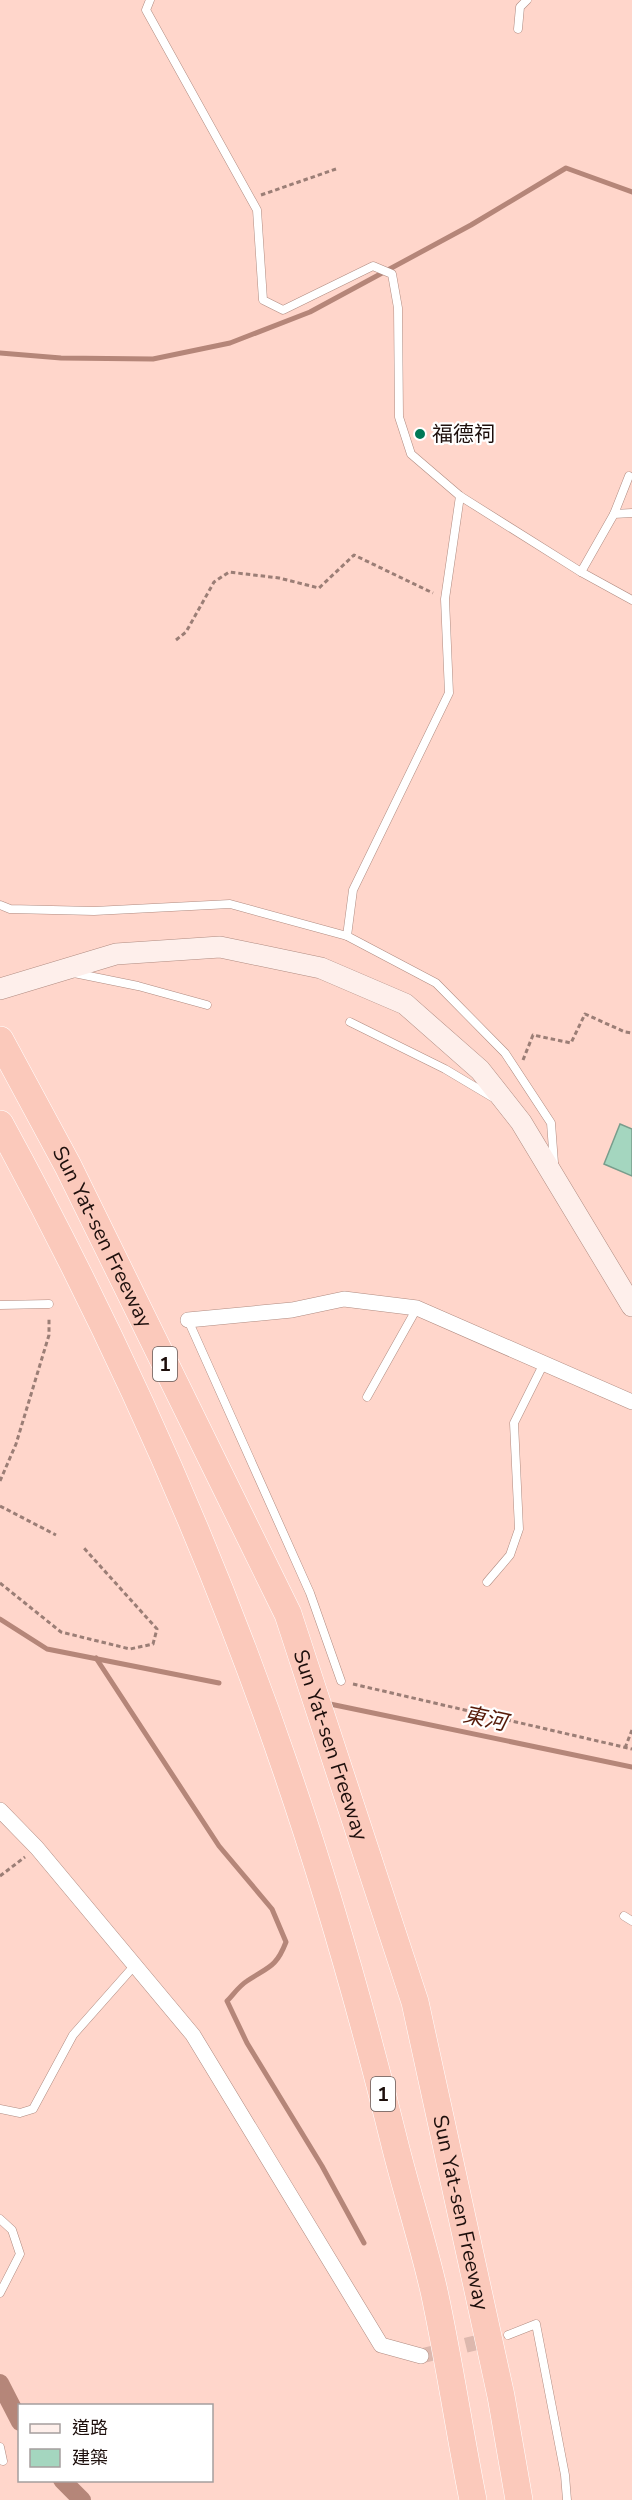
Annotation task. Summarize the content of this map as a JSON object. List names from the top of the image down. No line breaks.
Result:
{"streets":{"highway":["Sun Yat-sen Freeway","1"]},"water":["東河"],"places":["福德祠"],"legend":["道路","建築"]}
